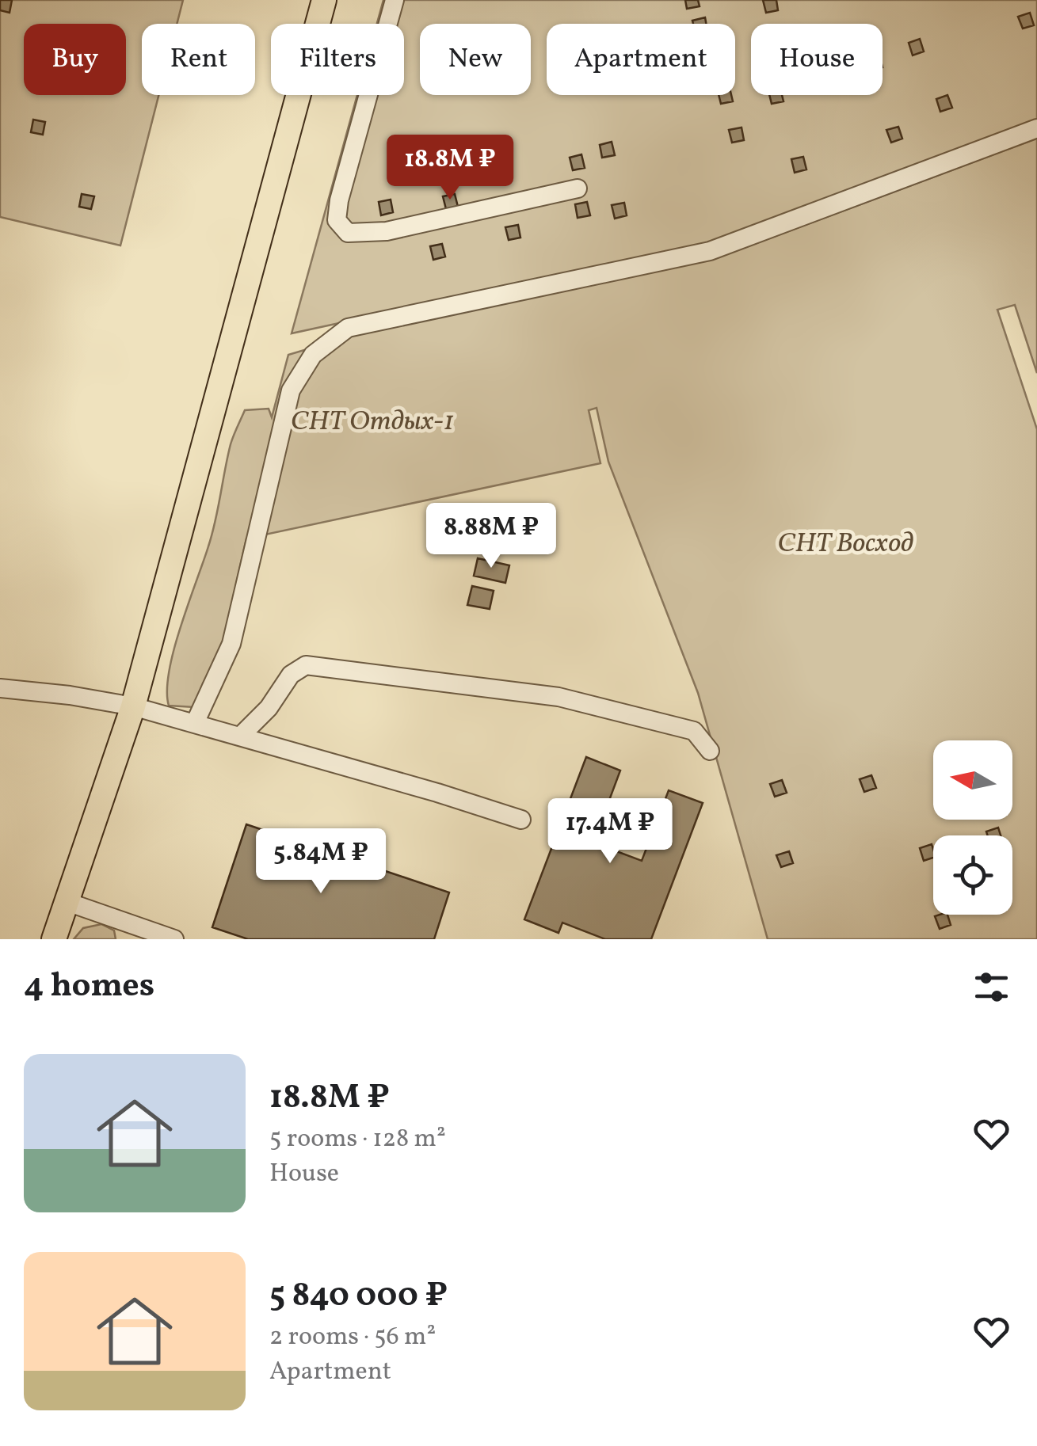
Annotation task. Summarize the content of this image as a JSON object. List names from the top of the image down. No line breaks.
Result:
{"parks":["СНТ Отдых-1","СНТ Восход"],"north":"left","page":{"chip":["Buy","Rent","Filters","New","Apartment","House"],"price":["18.8M ₽","8.88M ₽","17.4M ₽","5.84M ₽"],"heading":"4 homes","list":[{"name":"18.8M ₽","note":"5 rooms · 128 m² · House"},{"name":"5 840 000 ₽","note":"2 rooms · 56 m² · Apartment"}]}}
